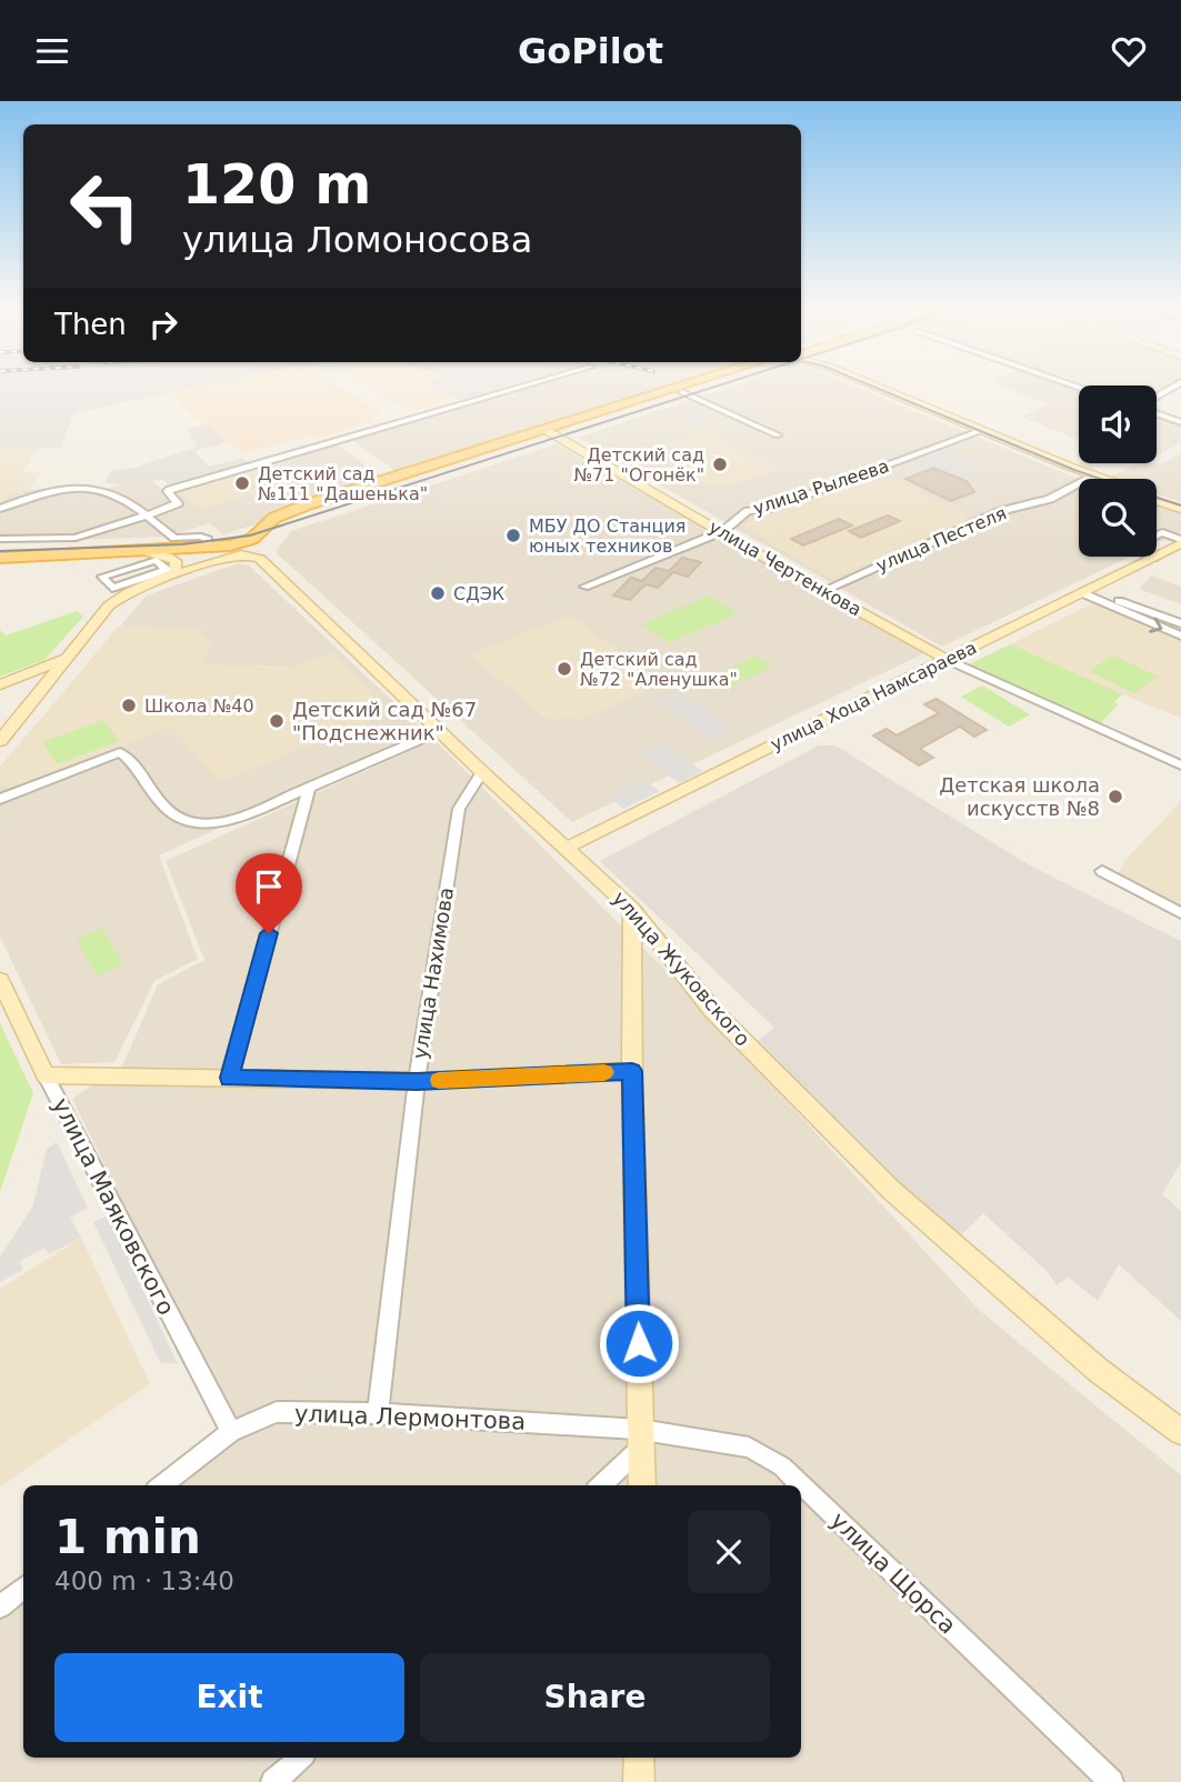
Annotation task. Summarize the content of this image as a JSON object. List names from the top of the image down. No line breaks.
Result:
{"streets":{"street":["улица Рылеева","улица Пестеля","улица Чертенкова","улица Хоца Намсараева","улица Жуковского","улица Нахимова","улица Маяковского","улица Лермонтова","улица Щорса"]},"crossings":[["улица Рылеева","улица Чертенкова"],["улица Пестеля","улица Чертенкова"],["улица Чертенкова","улица Хоца Намсараева"],["улица Хоца Намсараева","улица Жуковского"],["улица Жуковского","улица Нахимова"],["улица Нахимова","улица Лермонтова"],["улица Маяковского","улица Лермонтова"],["улица Лермонтова","улица Щорса"]],"places":["Детский сад №71 \"Огонёк\"","Детский сад №111 \"Дашенька\"","МБУ ДО Станция юных техников","СДЭК","Детский сад №72 \"Аленушка\"","Школа №40","Детский сад №67 \"Подснежник\"","Детская школа искусств №8"],"page":{"header":"GoPilot","turn":["120 m","улица Ломоносова"],"then":"Then","heading":["1 min","400 m · 13:40"],"buttons":["Exit","Share"]}}
